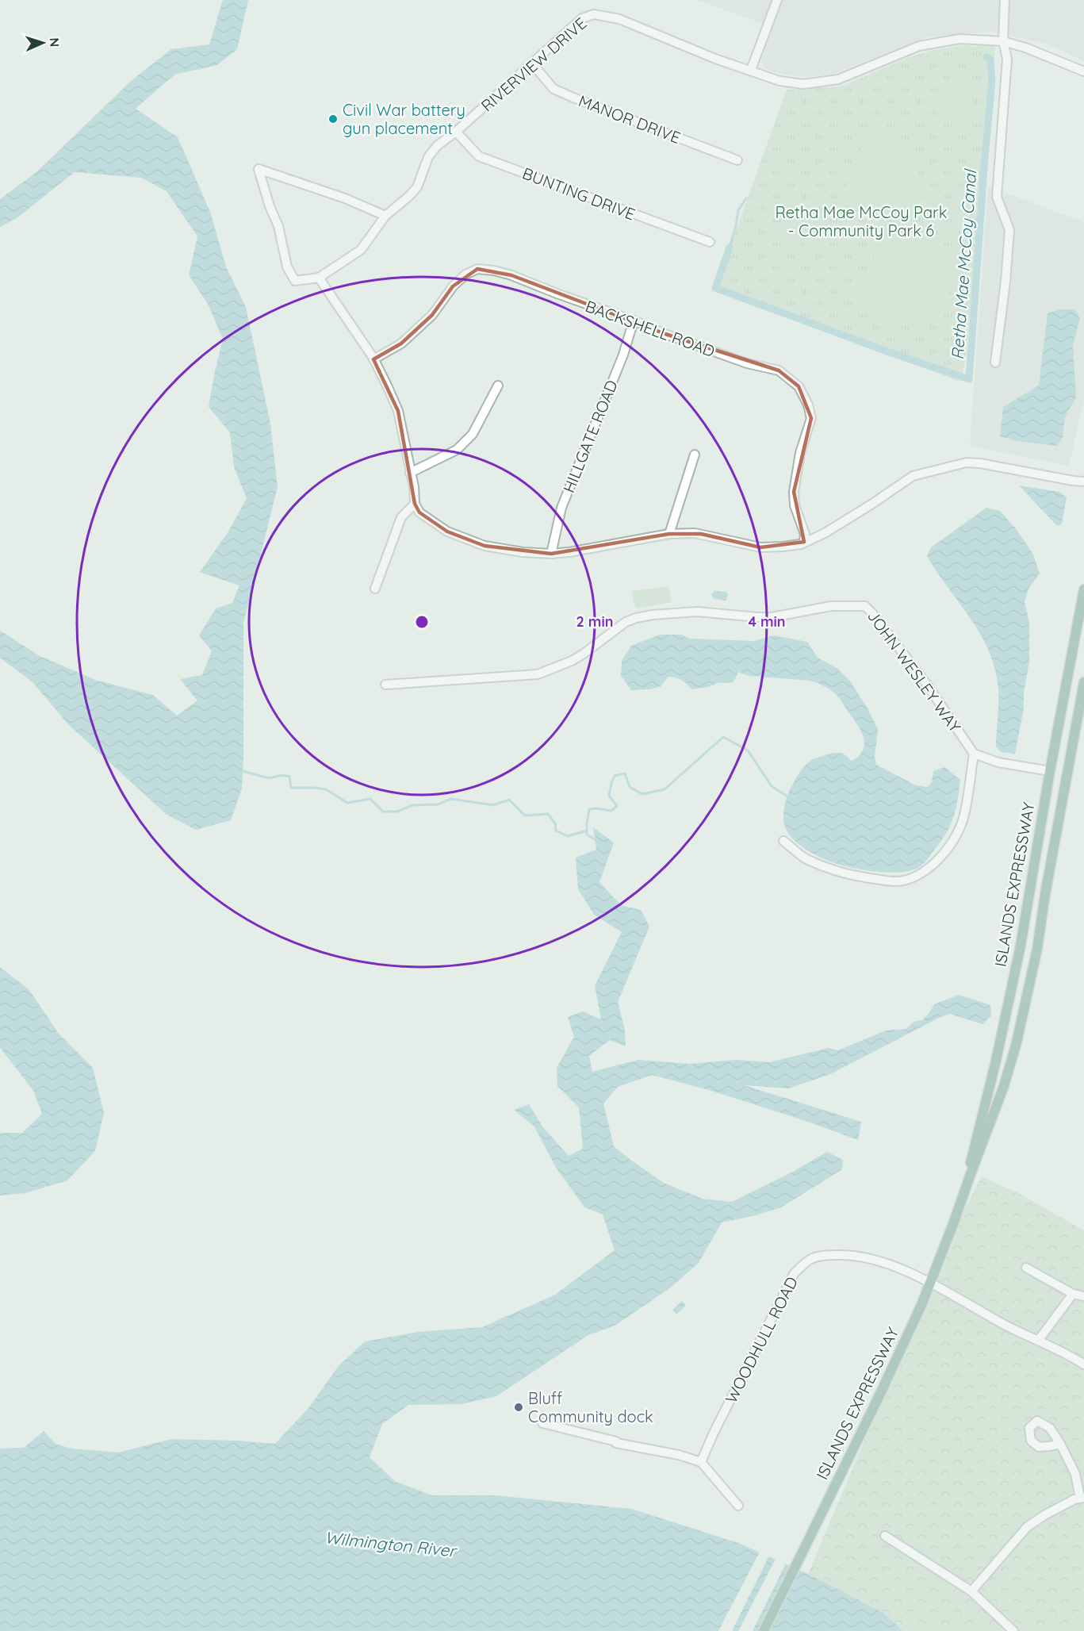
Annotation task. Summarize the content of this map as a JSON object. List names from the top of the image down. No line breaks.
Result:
{"streets":{"main road":["ISLANDS EXPRESSWAY"],"street":["RIVERVIEW DRIVE","MANOR DRIVE","BUNTING DRIVE","BACKSHELL ROAD","HILLGATE ROAD","JOHN WESLEY WAY","WOODHULL ROAD"]},"crossings":[["RIVERVIEW DRIVE","MANOR DRIVE"],["RIVERVIEW DRIVE","BUNTING DRIVE"],["BACKSHELL ROAD","HILLGATE ROAD"],["ISLANDS EXPRESSWAY","WOODHULL ROAD"]],"water":["Retha Mae McCoy Canal","Wilmington River"],"parks":["Retha Mae McCoy Park - Community Park 6"],"places":["Civil War battery gun placement","Bluff Community dock"],"north":"right","rings":["2 min","4 min"]}
